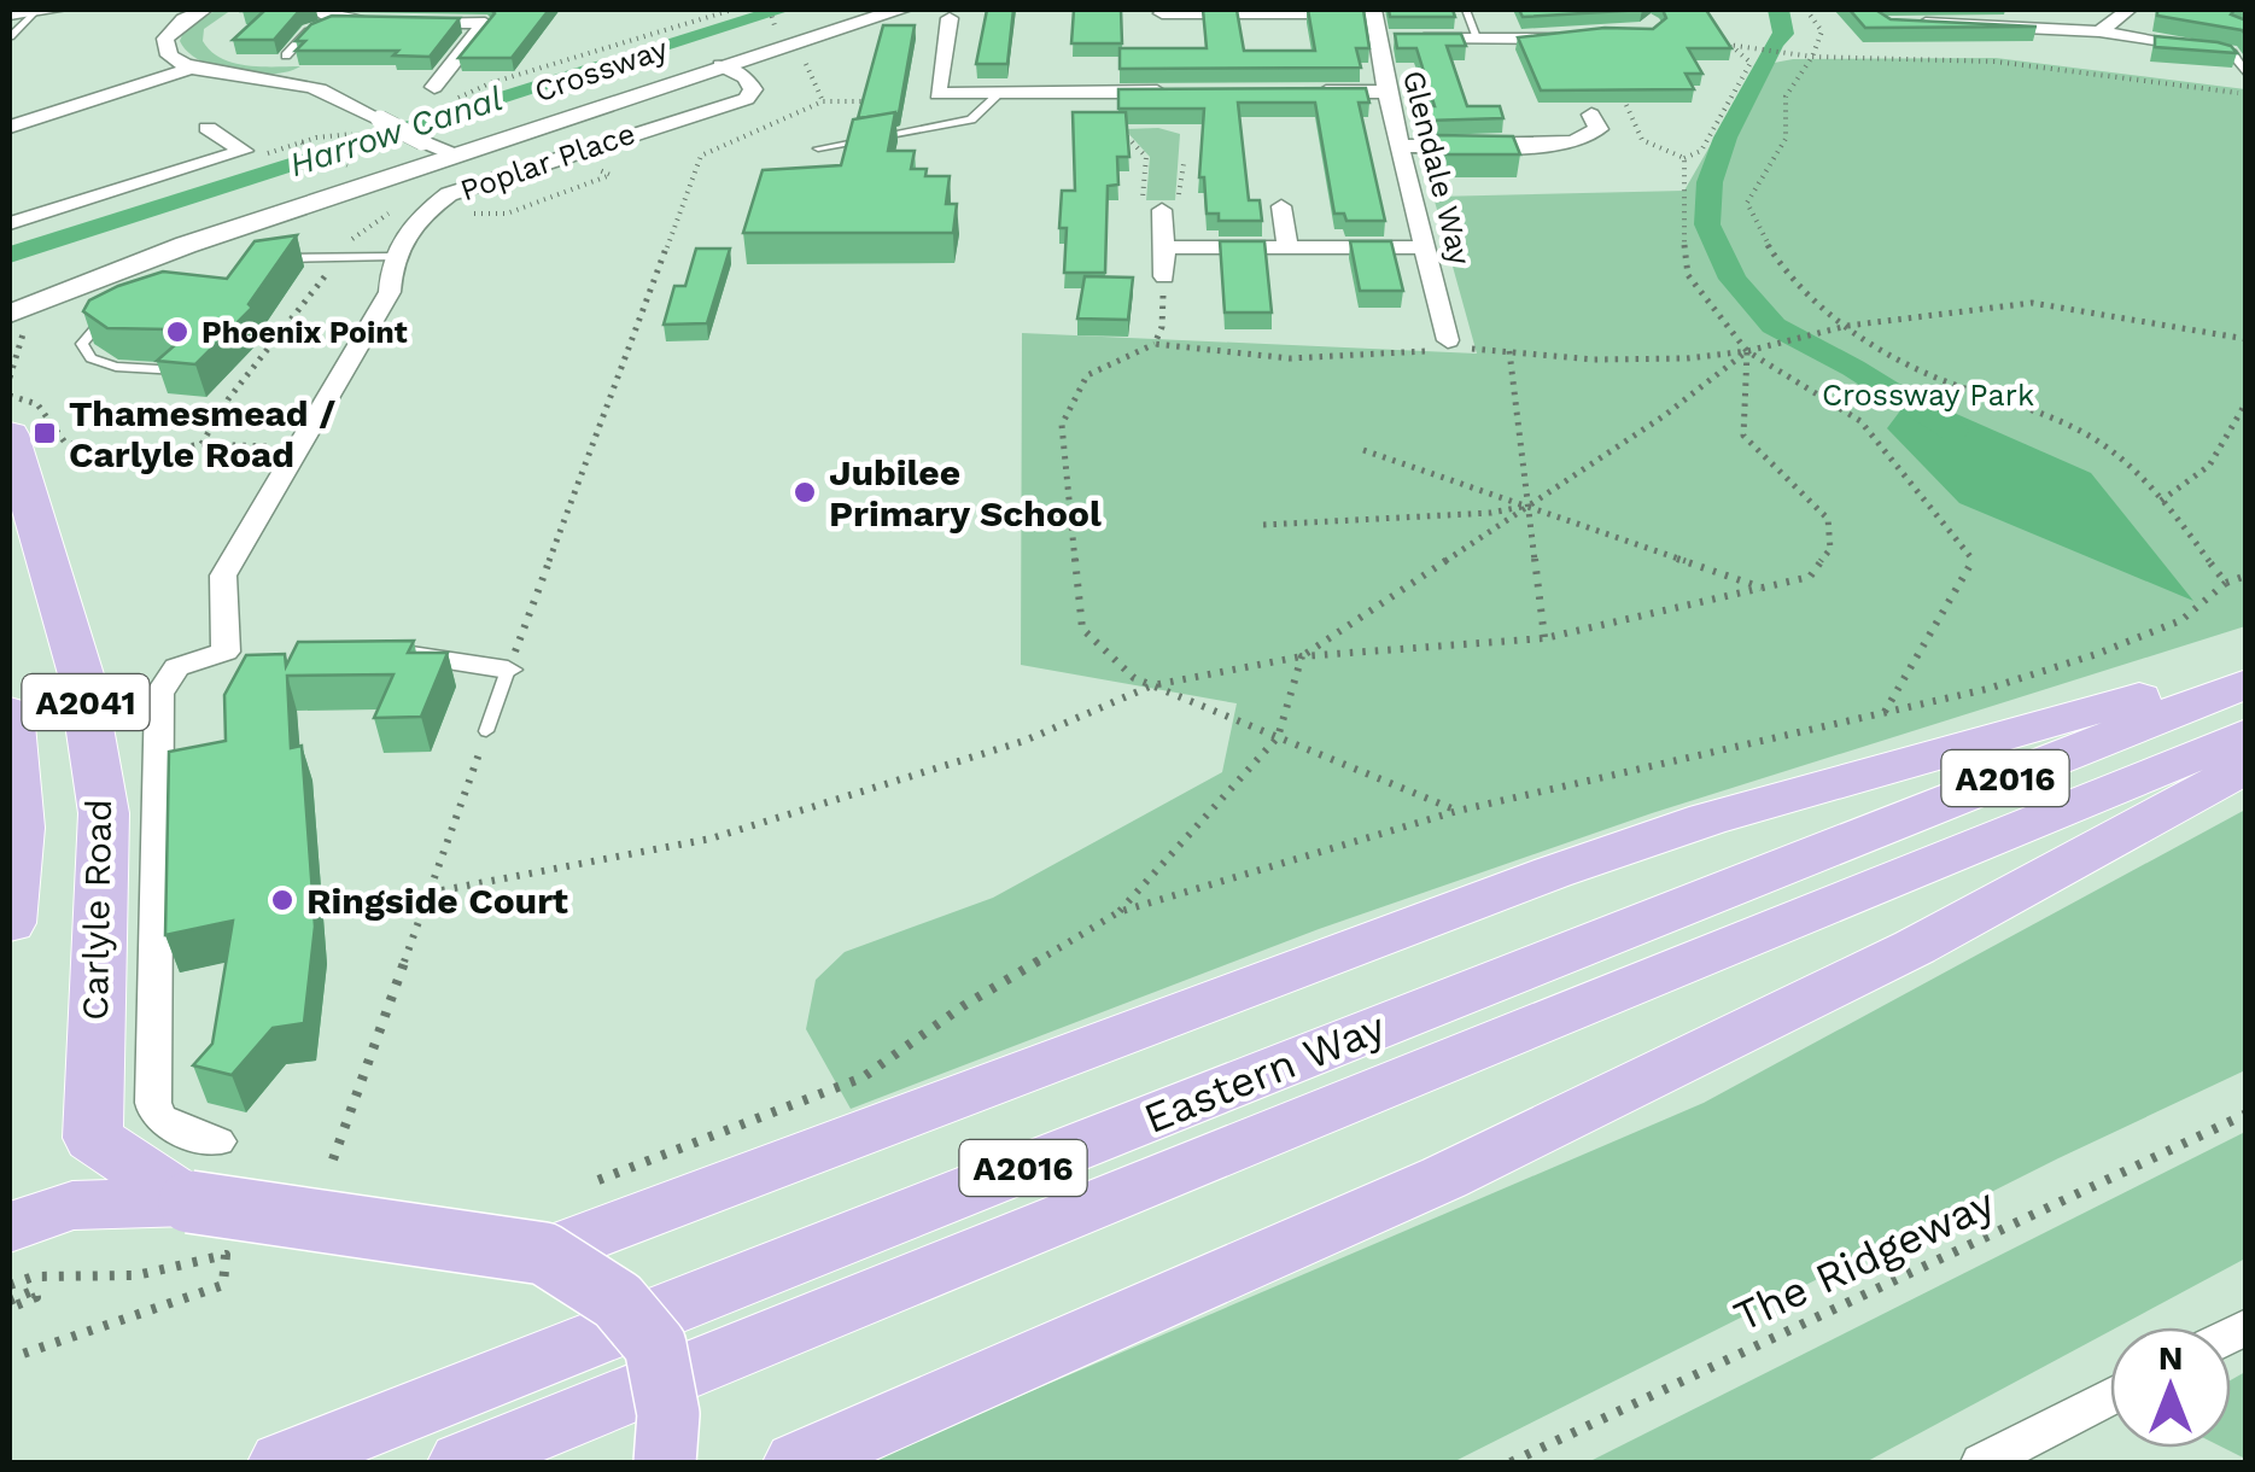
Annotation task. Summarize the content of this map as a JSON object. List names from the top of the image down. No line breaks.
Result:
{"streets":{"main road":["A2041","A2016","Carlyle Road","Eastern Way"],"street":["Crossway","Poplar Place","Glendale Way"],"path":["The Ridgeway"]},"crossings":[["Crossway","Poplar Place"]],"water":["Harrow Canal"],"parks":["Crossway Park"],"places":{"other":["Phoenix Point","Jubilee Primary School","Ringside Court"],"transit":["Thamesmead / Carlyle Road"]},"north":"top"}
